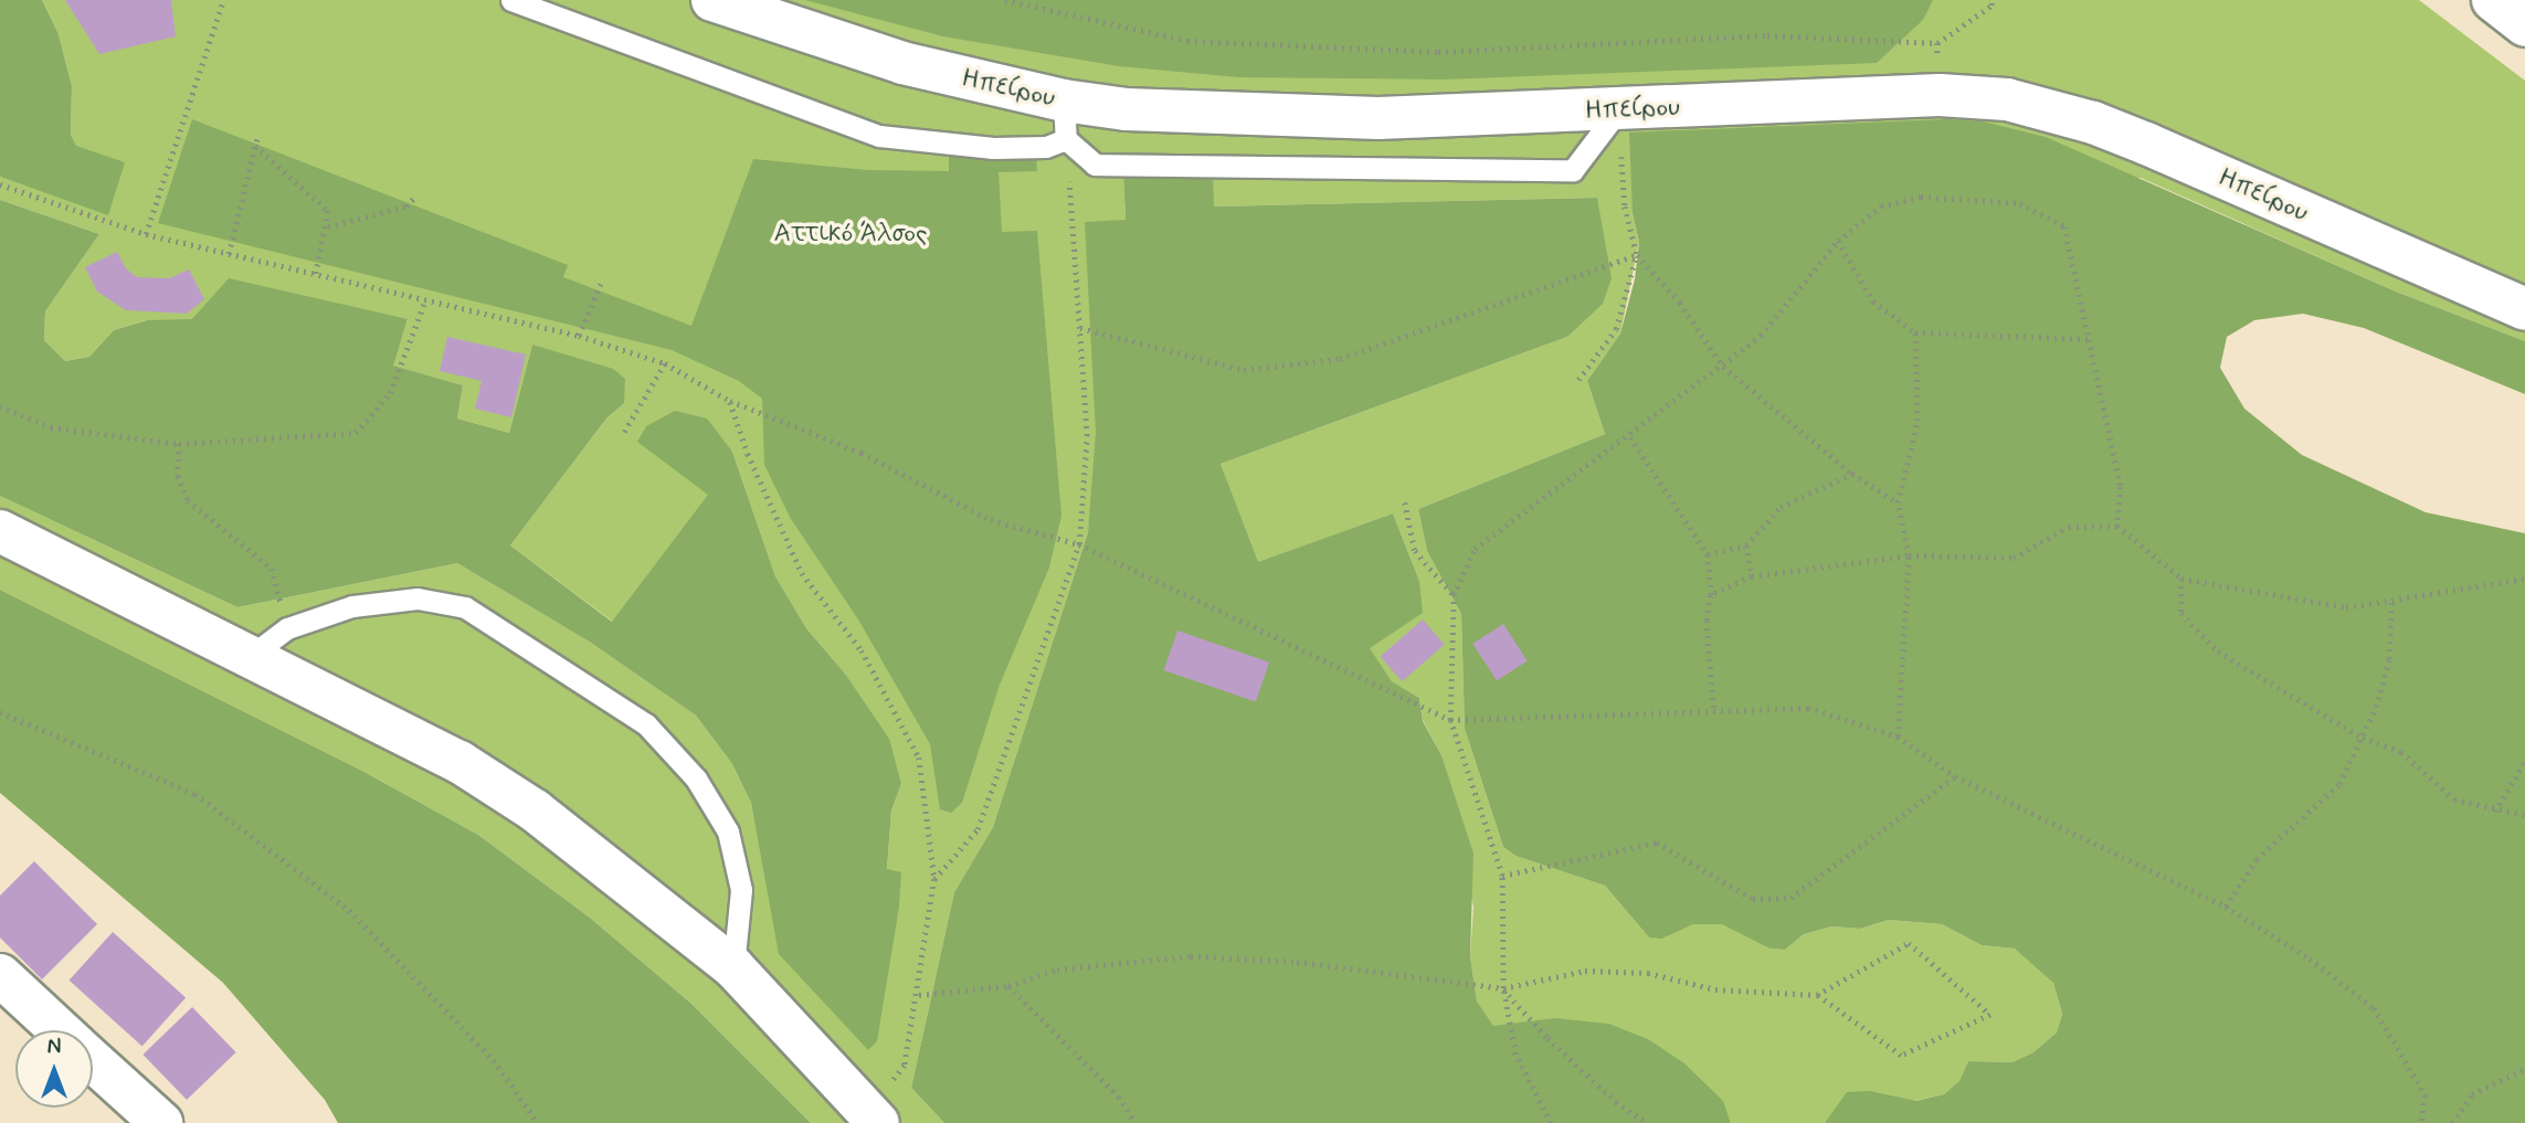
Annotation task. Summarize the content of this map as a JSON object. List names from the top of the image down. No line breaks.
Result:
{"streets":{"street":["Ηπείρου"]},"parks":["Αττικό Άλσος"],"north":"top"}
